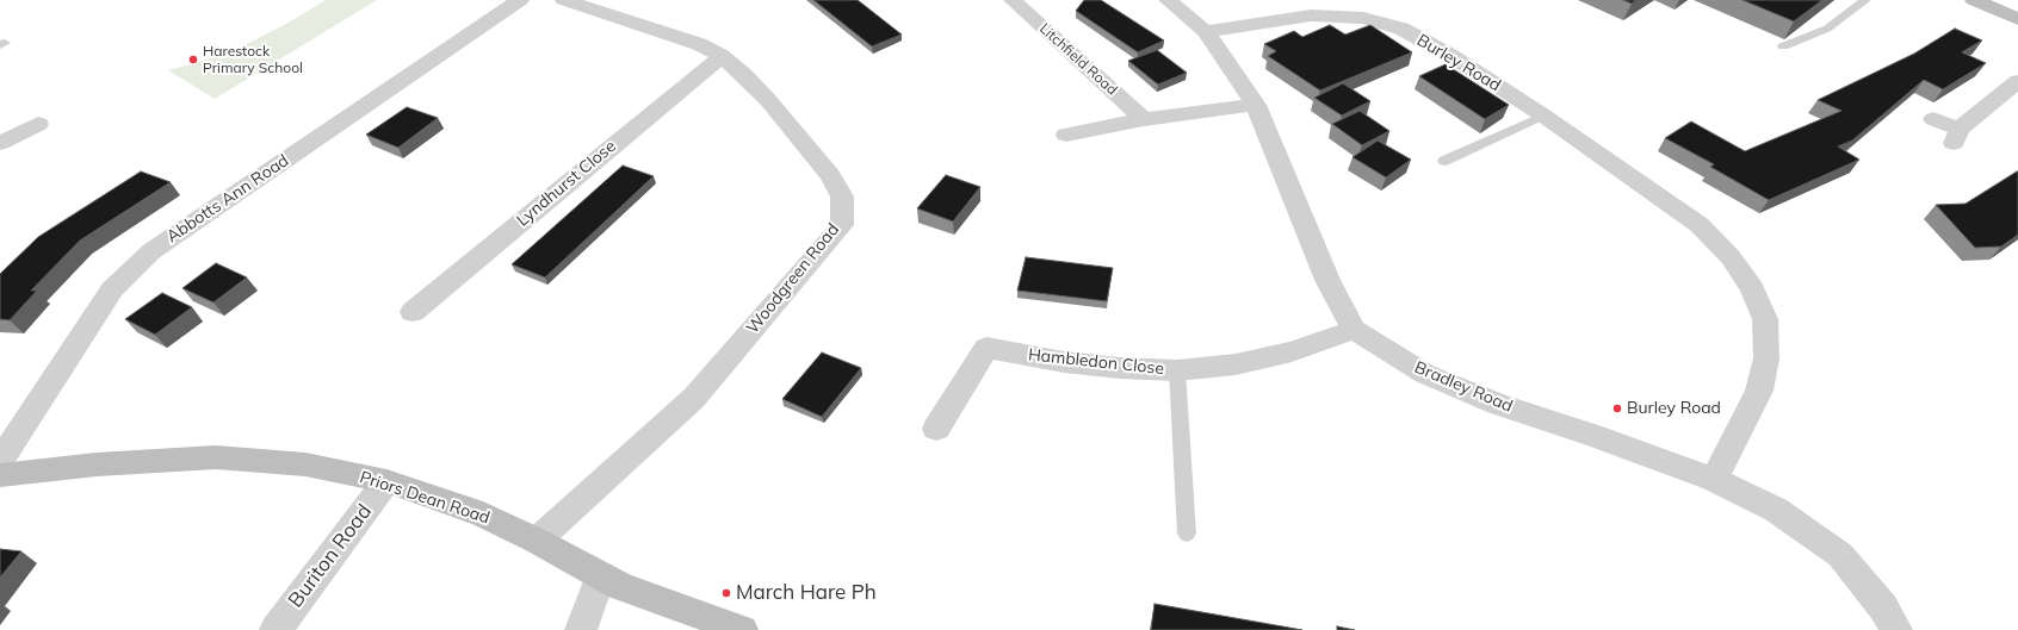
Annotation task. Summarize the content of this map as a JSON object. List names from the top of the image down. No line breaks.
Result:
{"streets":{"street":["Litchfield Road","Burley Road","Lyndhurst Close","Abbotts Ann Road","Woodgreen Road","Hambledon Close","Bradley Road","Priors Dean Road","Buriton Road"]},"crossings":[["Burley Road","Bradley Road"],["Lyndhurst Close","Woodgreen Road"],["Woodgreen Road","Priors Dean Road"],["Hambledon Close","Bradley Road"],["Priors Dean Road","Buriton Road"]],"places":["Harestock Primary School","Burley Road","March Hare Ph"]}
